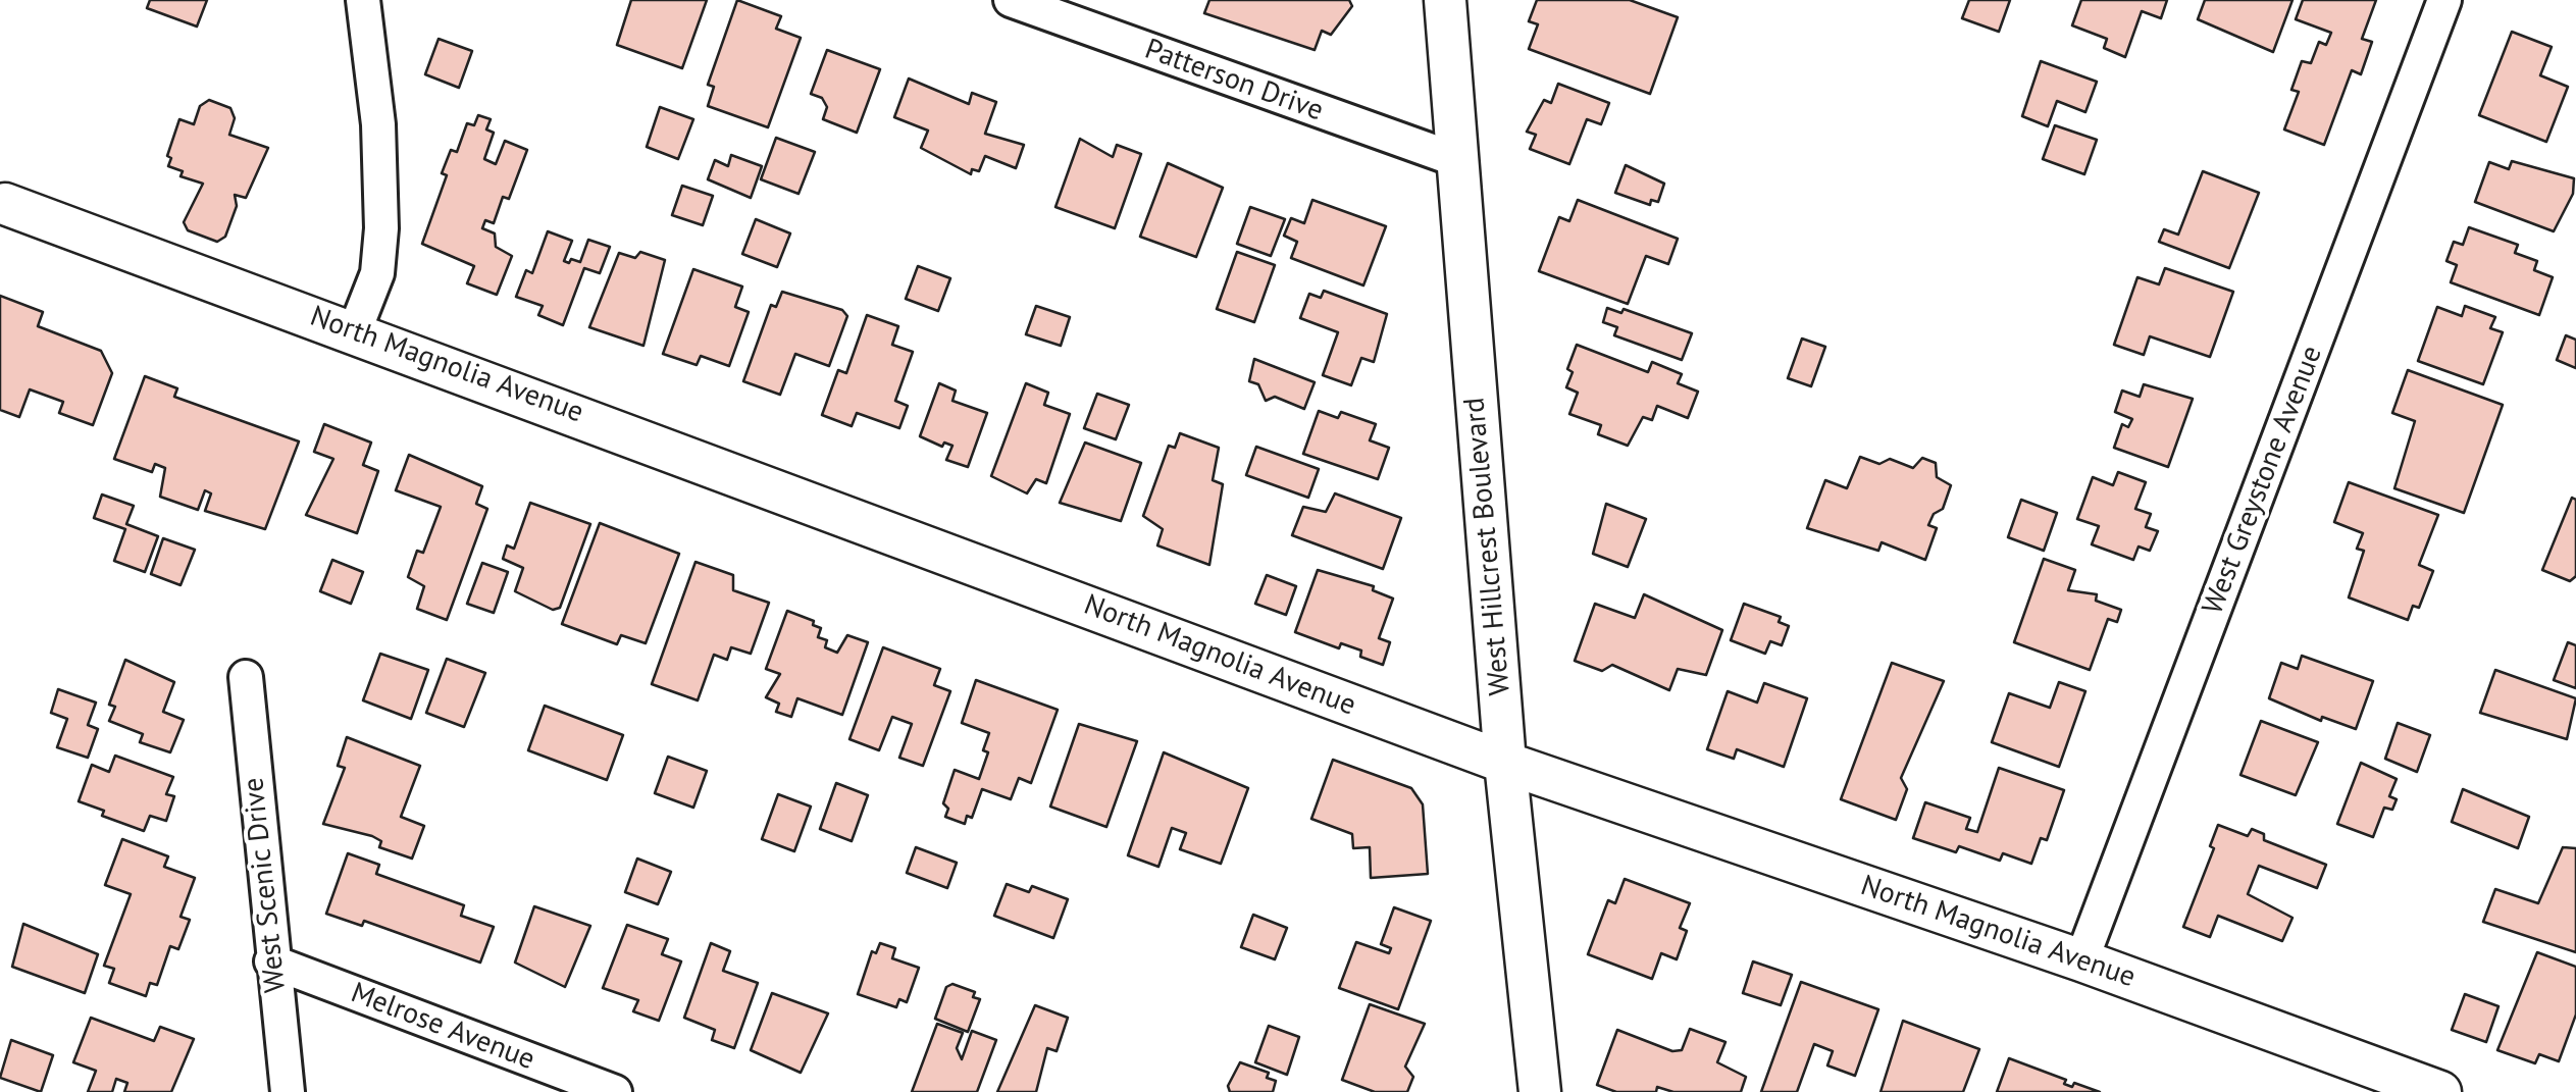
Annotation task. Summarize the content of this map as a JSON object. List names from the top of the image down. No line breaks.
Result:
{"streets":{"street":["Patterson Drive","North Magnolia Avenue","West Greystone Avenue","West Hillcrest Boulevard","West Scenic Drive","Melrose Avenue"]},"crossings":[["Patterson Drive","West Hillcrest Boulevard"],["North Magnolia Avenue","West Greystone Avenue"],["North Magnolia Avenue","West Hillcrest Boulevard"],["West Scenic Drive","Melrose Avenue"]]}
